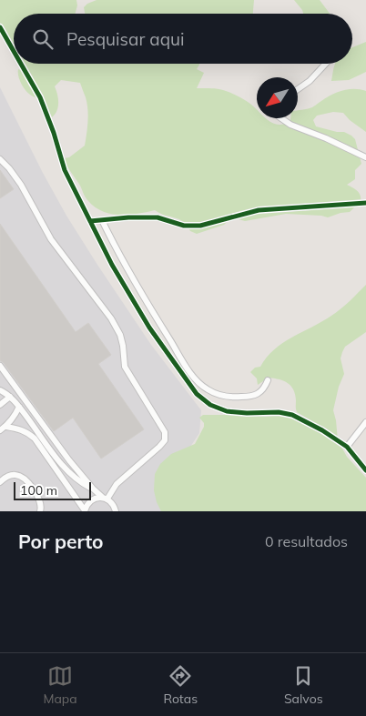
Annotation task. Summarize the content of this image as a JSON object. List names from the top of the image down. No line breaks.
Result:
{"scale_bar":"100 m","north":"bottom left","page":{"search":"Pesquisar aqui","scale":"100 m","heading":["Por perto","0 resultados"],"nav":["Mapa","Rotas","Salvos"]}}
